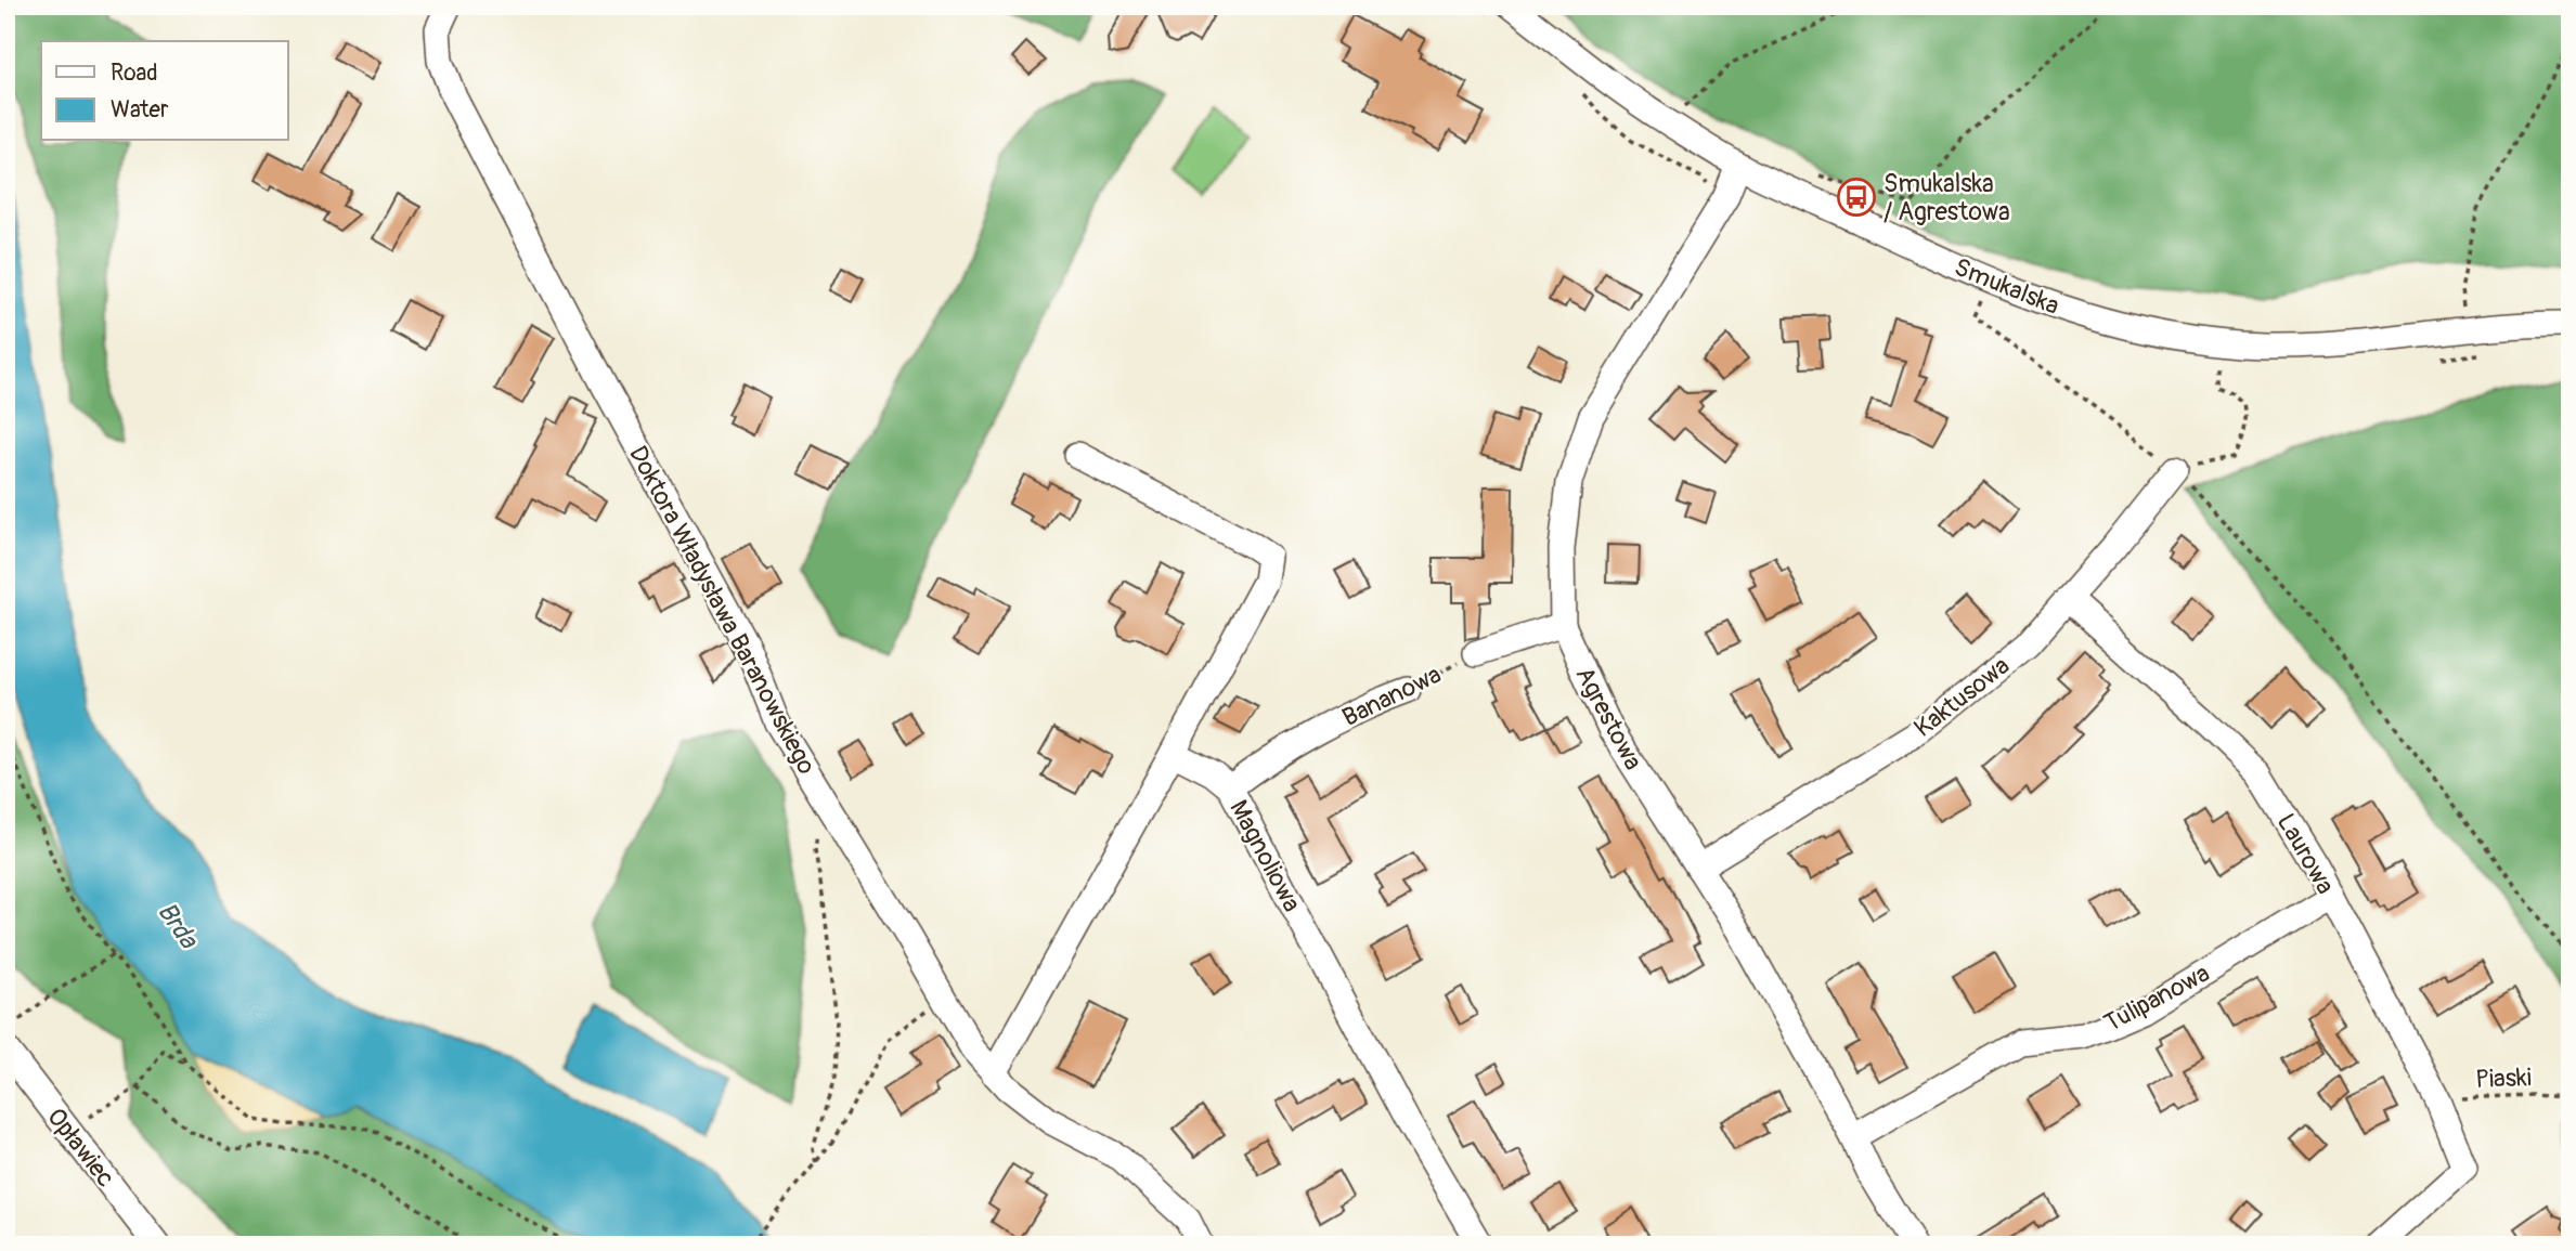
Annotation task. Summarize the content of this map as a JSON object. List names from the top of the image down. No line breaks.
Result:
{"streets":{"street":["Smukalska","Doktora Władysława Baranowskiego","Bananowa","Kaktusowa","Agrestowa","Laurowa","Magnoliowa","Tulipanowa","Opławiec"],"path":["Piaski"]},"crossings":[["Smukalska","Agrestowa"],["Bananowa","Magnoliowa"],["Kaktusowa","Agrestowa"],["Kaktusowa","Laurowa"],["Agrestowa","Tulipanowa"],["Laurowa","Tulipanowa"],["Laurowa","Piaski"]],"water":["Brda"],"places":{"bus stop":["Smukalska / Agrestowa"]},"legend":["Road","Water"]}
